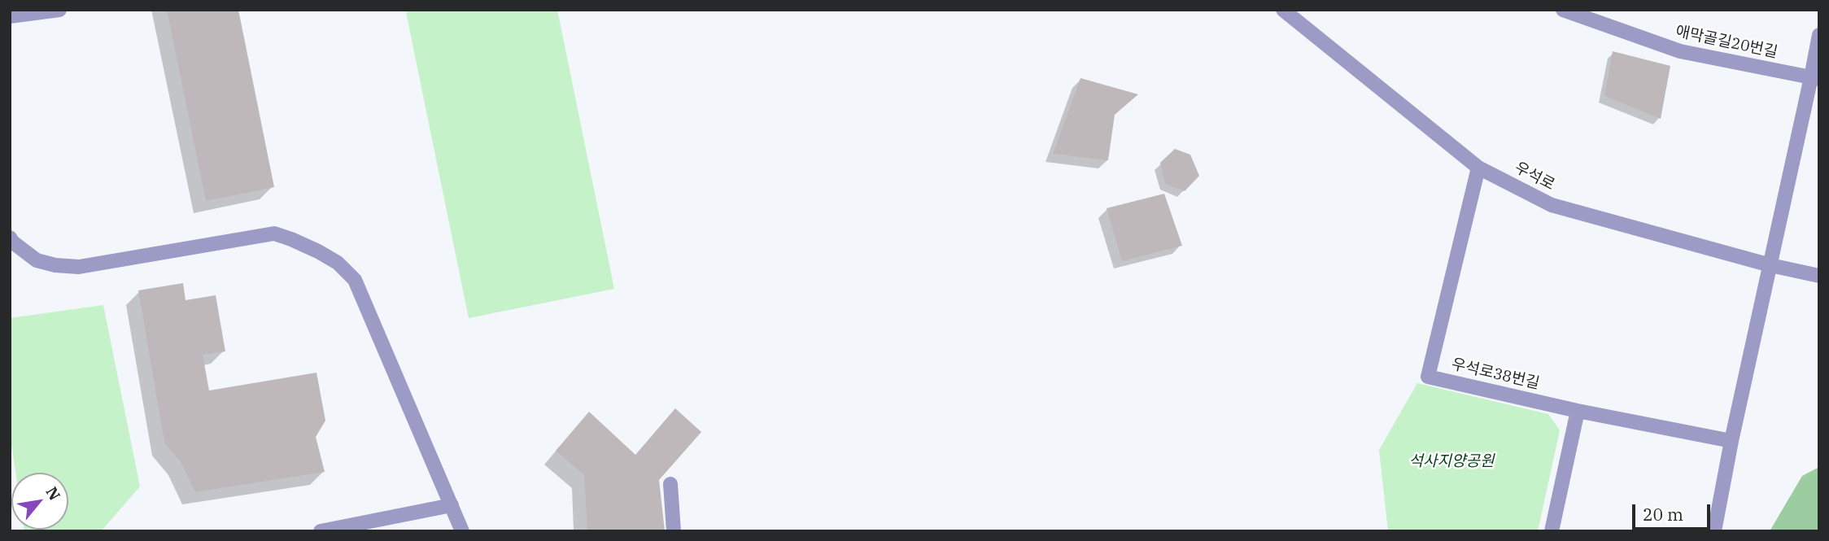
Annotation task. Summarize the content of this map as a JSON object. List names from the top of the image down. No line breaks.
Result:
{"streets":{"street":["애막골길20번길","우석로","우석로38번길"]},"crossings":[["우석로","우석로38번길"]],"parks":["석사지양공원"],"scale_bar":"20 m","north":"top right"}
